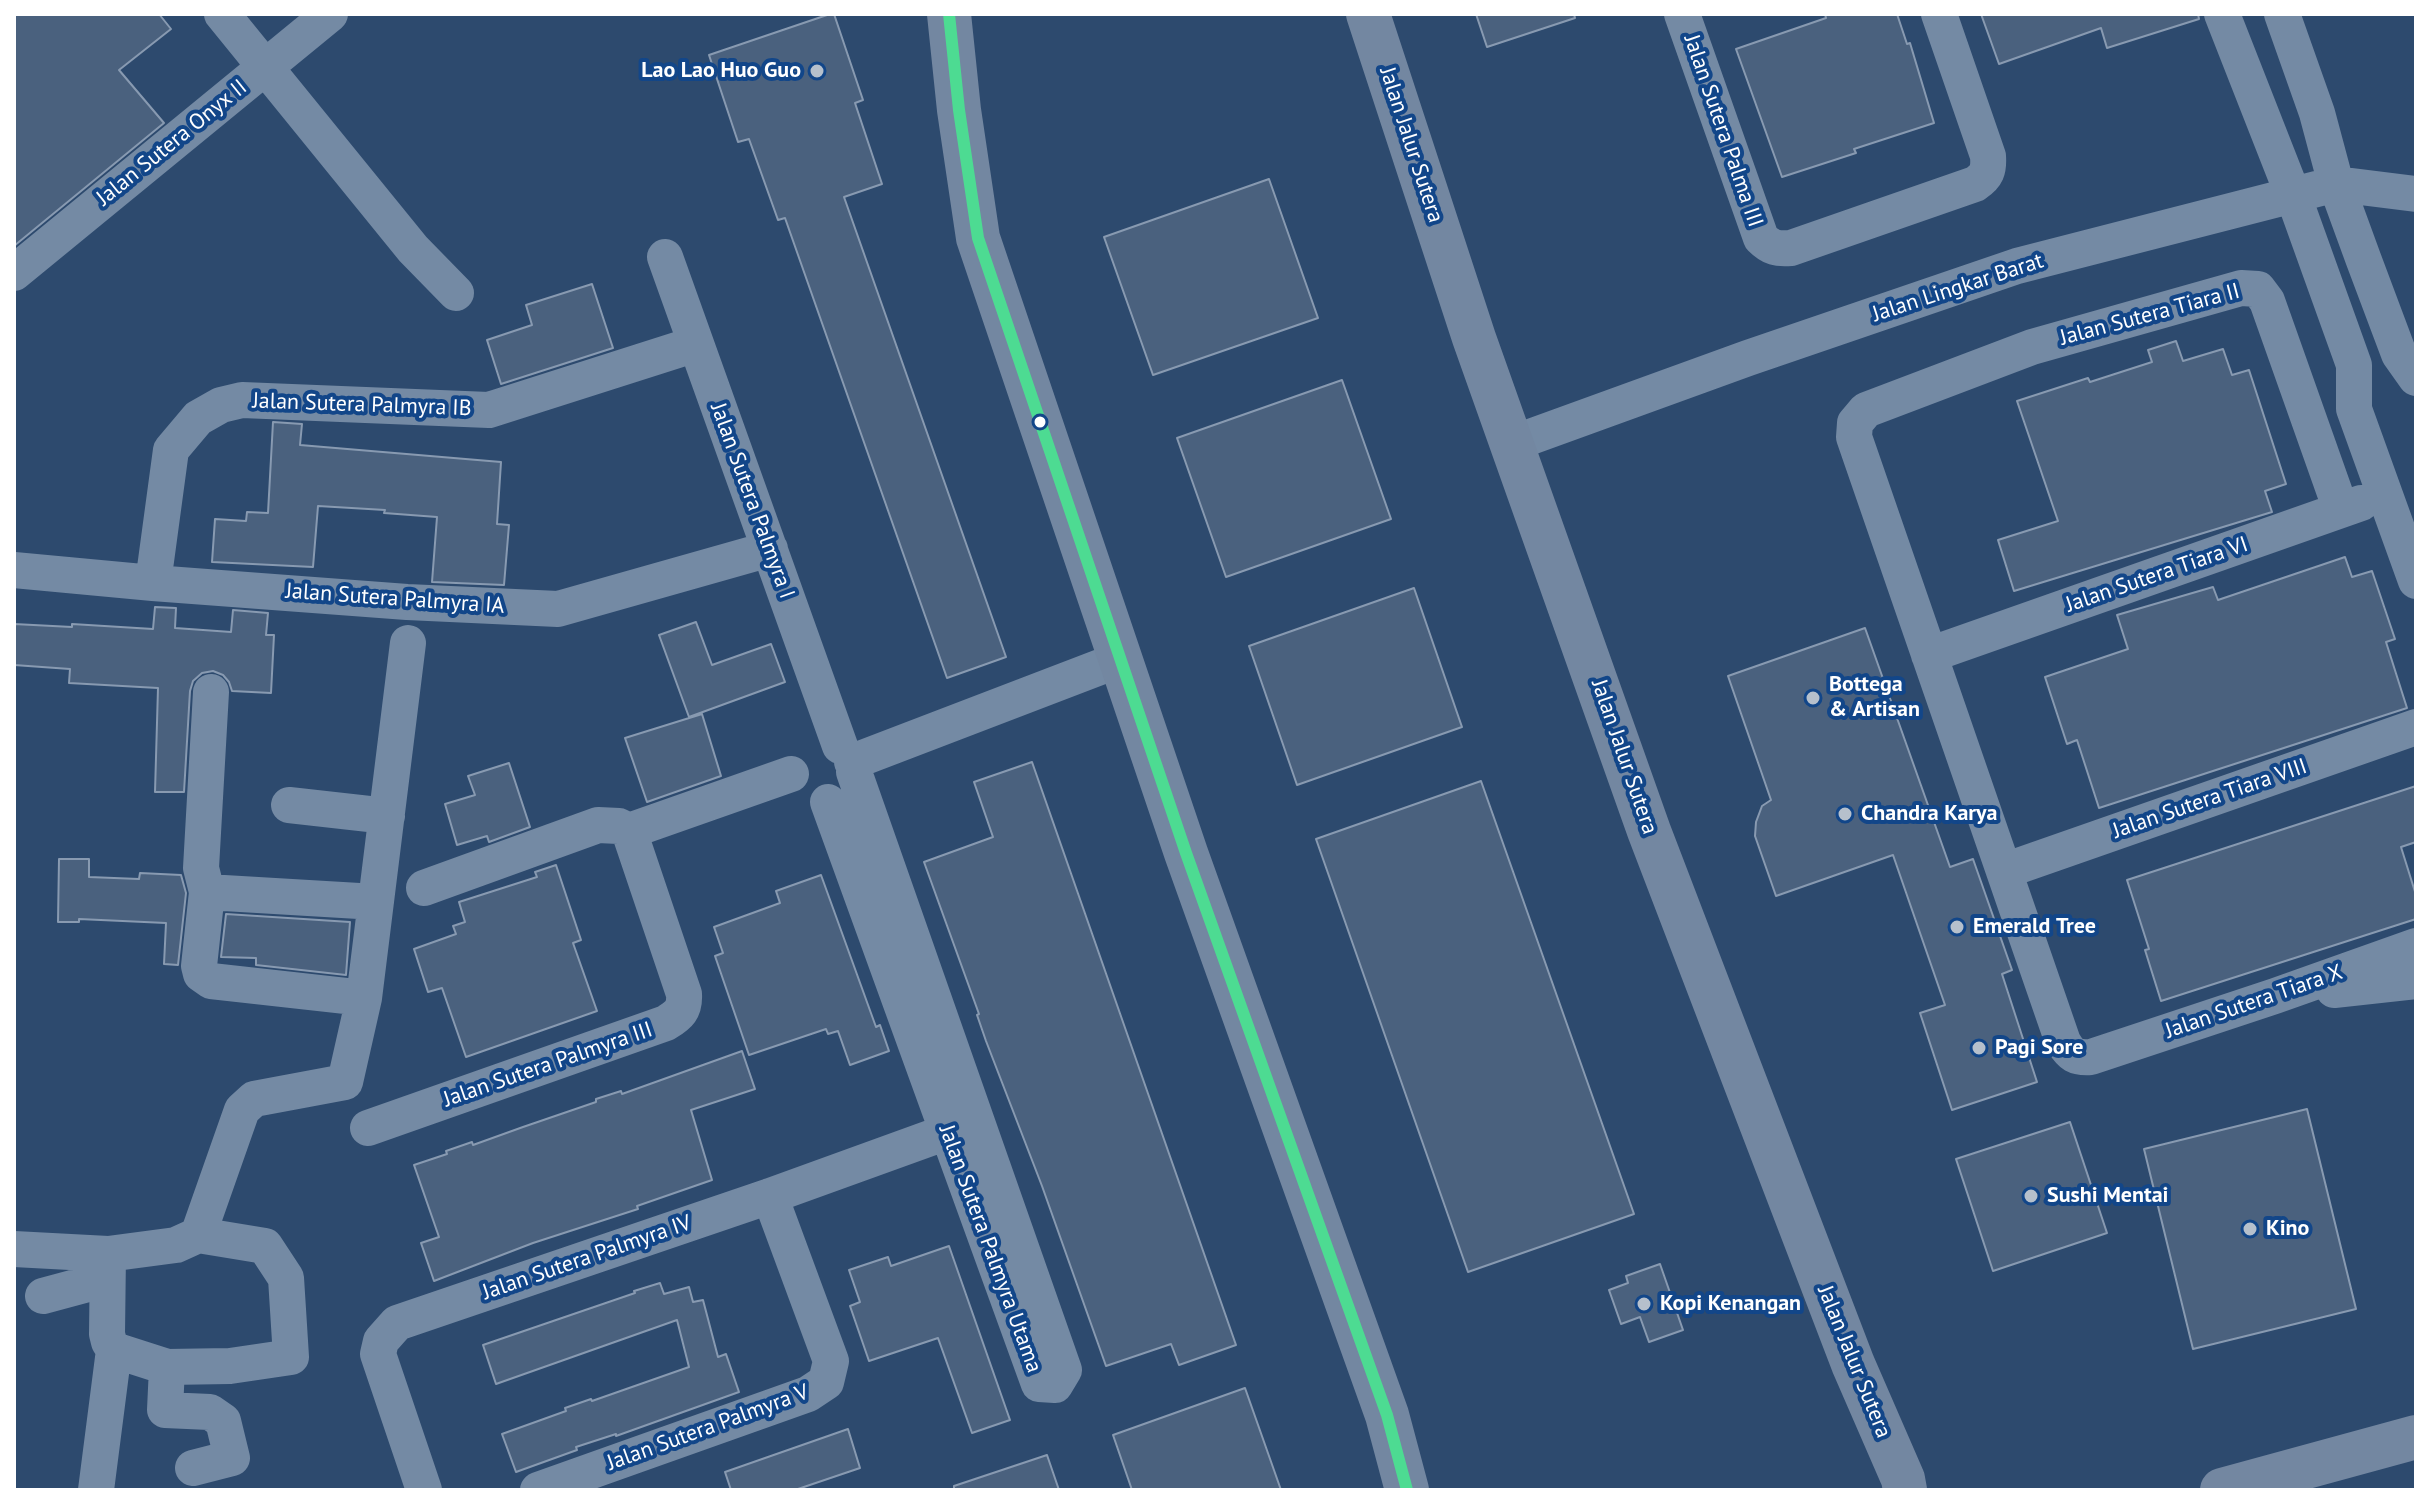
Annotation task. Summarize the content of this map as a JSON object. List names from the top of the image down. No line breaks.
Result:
{"streets":{"main road":["Jalan Jalur Sutera"],"street":["Jalan Sutera Palma III","Jalan Sutera Onyx II","Jalan Lingkar Barat","Jalan Sutera Tiara II","Jalan Sutera Palmyra IB","Jalan Sutera Palmyra I","Jalan Sutera Tiara VI","Jalan Sutera Palmyra IA","Jalan Sutera Tiara VIII","Jalan Sutera Tiara X","Jalan Sutera Palmyra III","Jalan Sutera Palmyra Utama","Jalan Sutera Palmyra IV","Jalan Sutera Palmyra V"]},"crossings":[["Jalan Jalur Sutera","Jalan Lingkar Barat"],["Jalan Sutera Tiara II","Jalan Sutera Tiara VI"],["Jalan Sutera Palmyra IB","Jalan Sutera Palmyra I"],["Jalan Sutera Palmyra IB","Jalan Sutera Palmyra IA"],["Jalan Sutera Palmyra I","Jalan Sutera Palmyra IA"],["Jalan Sutera Palmyra I","Jalan Sutera Palmyra Utama"],["Jalan Sutera Tiara VIII","Jalan Sutera Tiara X"],["Jalan Sutera Palmyra Utama","Jalan Sutera Palmyra IV"],["Jalan Sutera Palmyra IV","Jalan Sutera Palmyra V"]],"places":["Lao Lao Huo Guo","Bottega & Artisan","Chandra Karya","Emerald Tree","Pagi Sore","Sushi Mentai","Kino","Kopi Kenangan"]}
